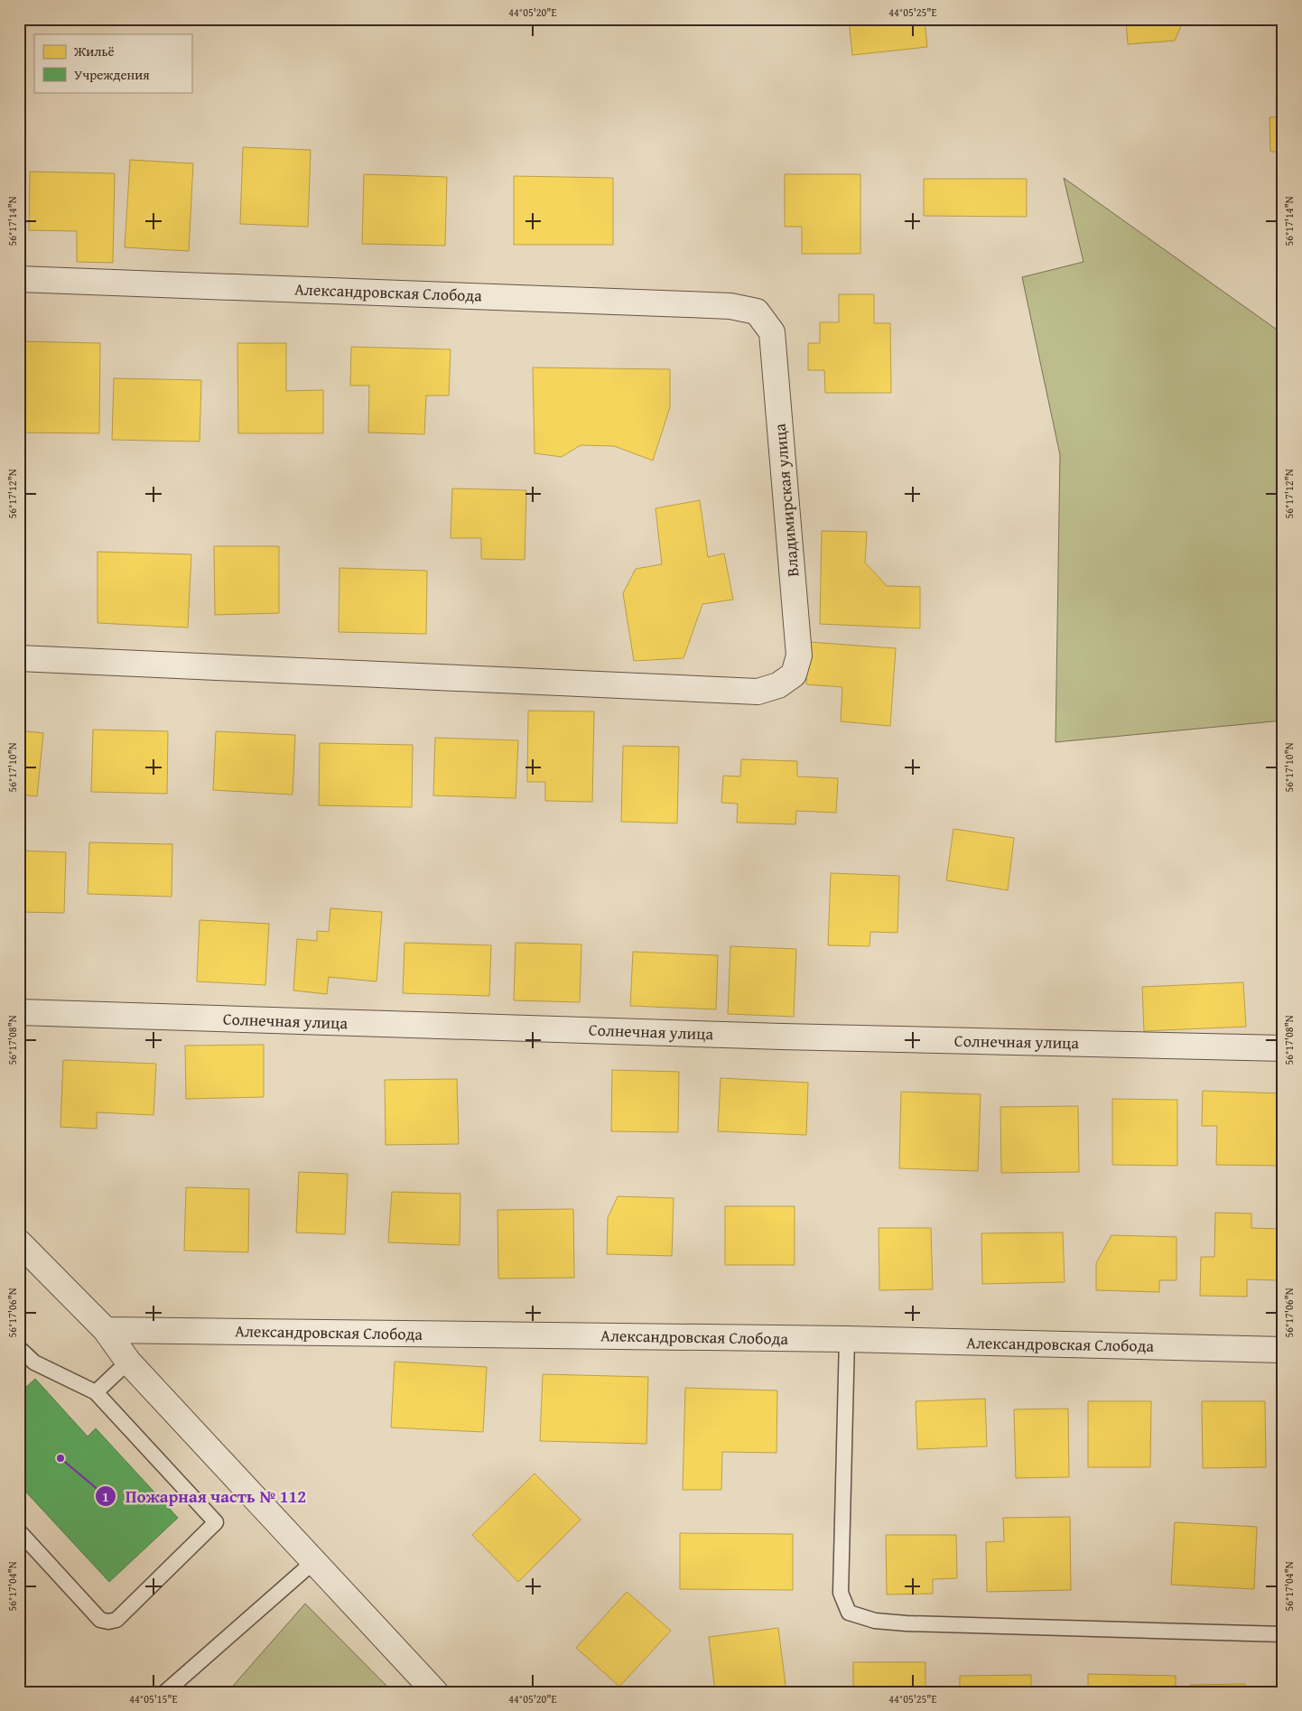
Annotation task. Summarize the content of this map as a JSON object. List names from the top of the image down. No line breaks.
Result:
{"streets":{"street":["Александровская Слобода","Владимирская улица","Солнечная улица"]},"crossings":[["Александровская Слобода","Владимирская улица"]],"places":["Пожарная часть № 112"],"legend":["Жильё","Учреждения"],"coordinates":["44°05'20\"E","44°05'25\"E","56°17'14\"N","56°17'12\"N","56°17'10\"N","56°17'08\"N","56°17'06\"N","56°17'04\"N","44°05'15\"E"]}
